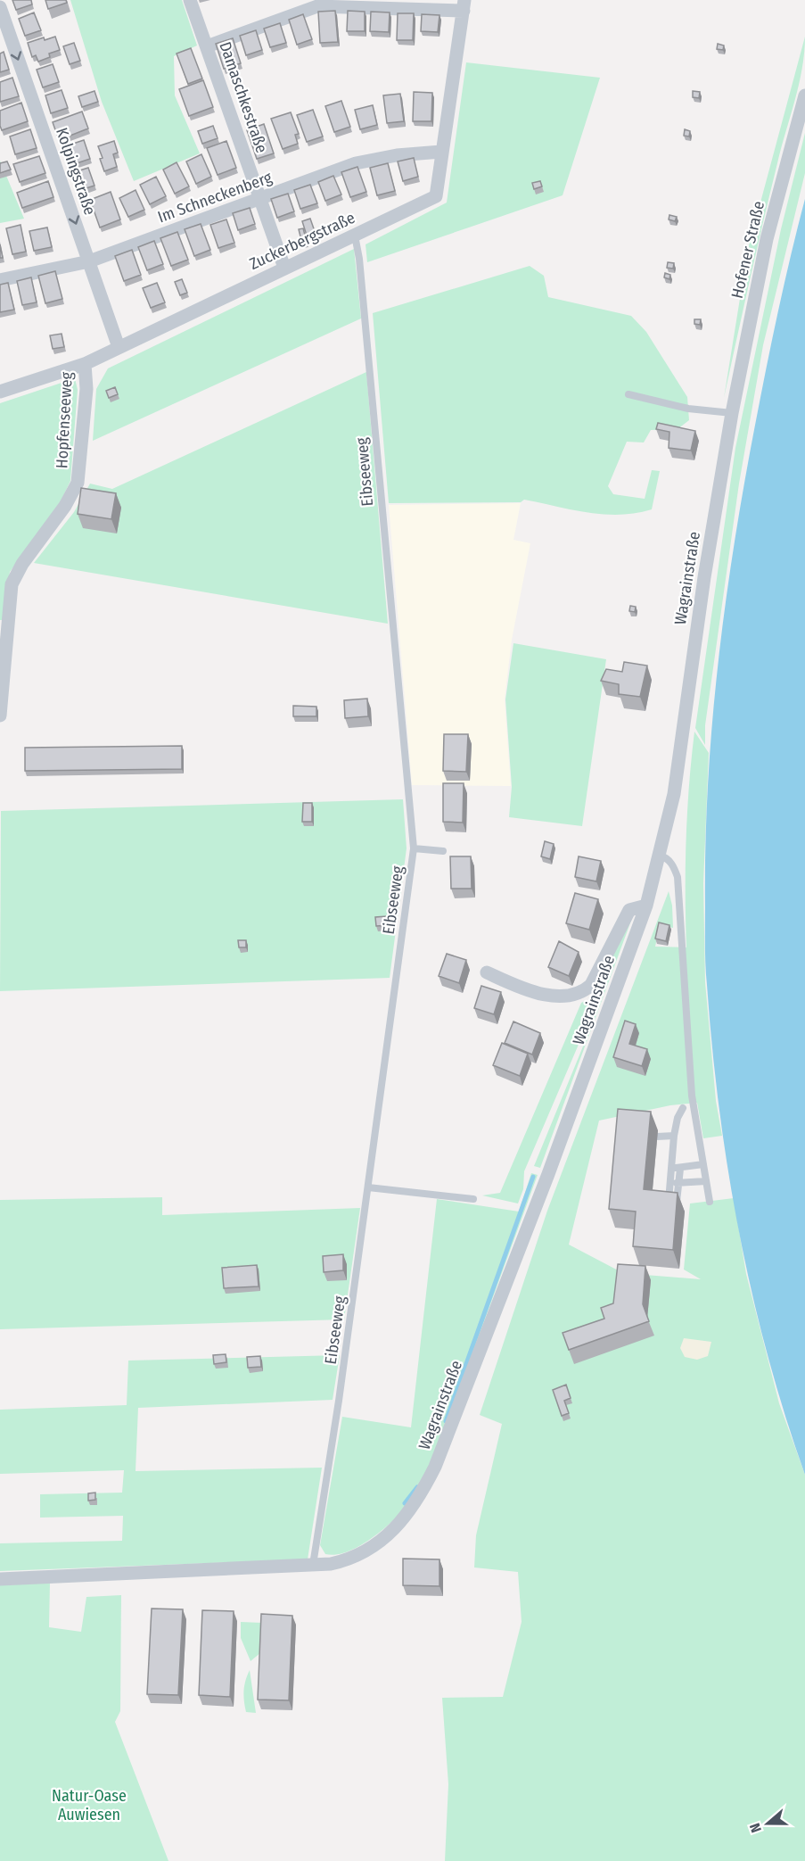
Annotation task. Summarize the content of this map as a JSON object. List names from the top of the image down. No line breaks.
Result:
{"streets":{"street":["Damaschkestraße","Kolpingstraße","Im Schneckenberg","Zuckerbergstraße","Hofener Straße","Hopfenseeweg","Wagrainstraße"],"lane":["Eibseeweg"]},"crossings":[["Damaschkestraße","Im Schneckenberg"],["Damaschkestraße","Zuckerbergstraße"],["Kolpingstraße","Im Schneckenberg"],["Kolpingstraße","Zuckerbergstraße"],["Im Schneckenberg","Zuckerbergstraße"],["Zuckerbergstraße","Hopfenseeweg"],["Zuckerbergstraße","Eibseeweg"],["Hofener Straße","Wagrainstraße"],["Eibseeweg","Wagrainstraße"]],"one_way":["Kolpingstraße"],"parks":["Natur-Oase Auwiesen"],"north":"left"}
